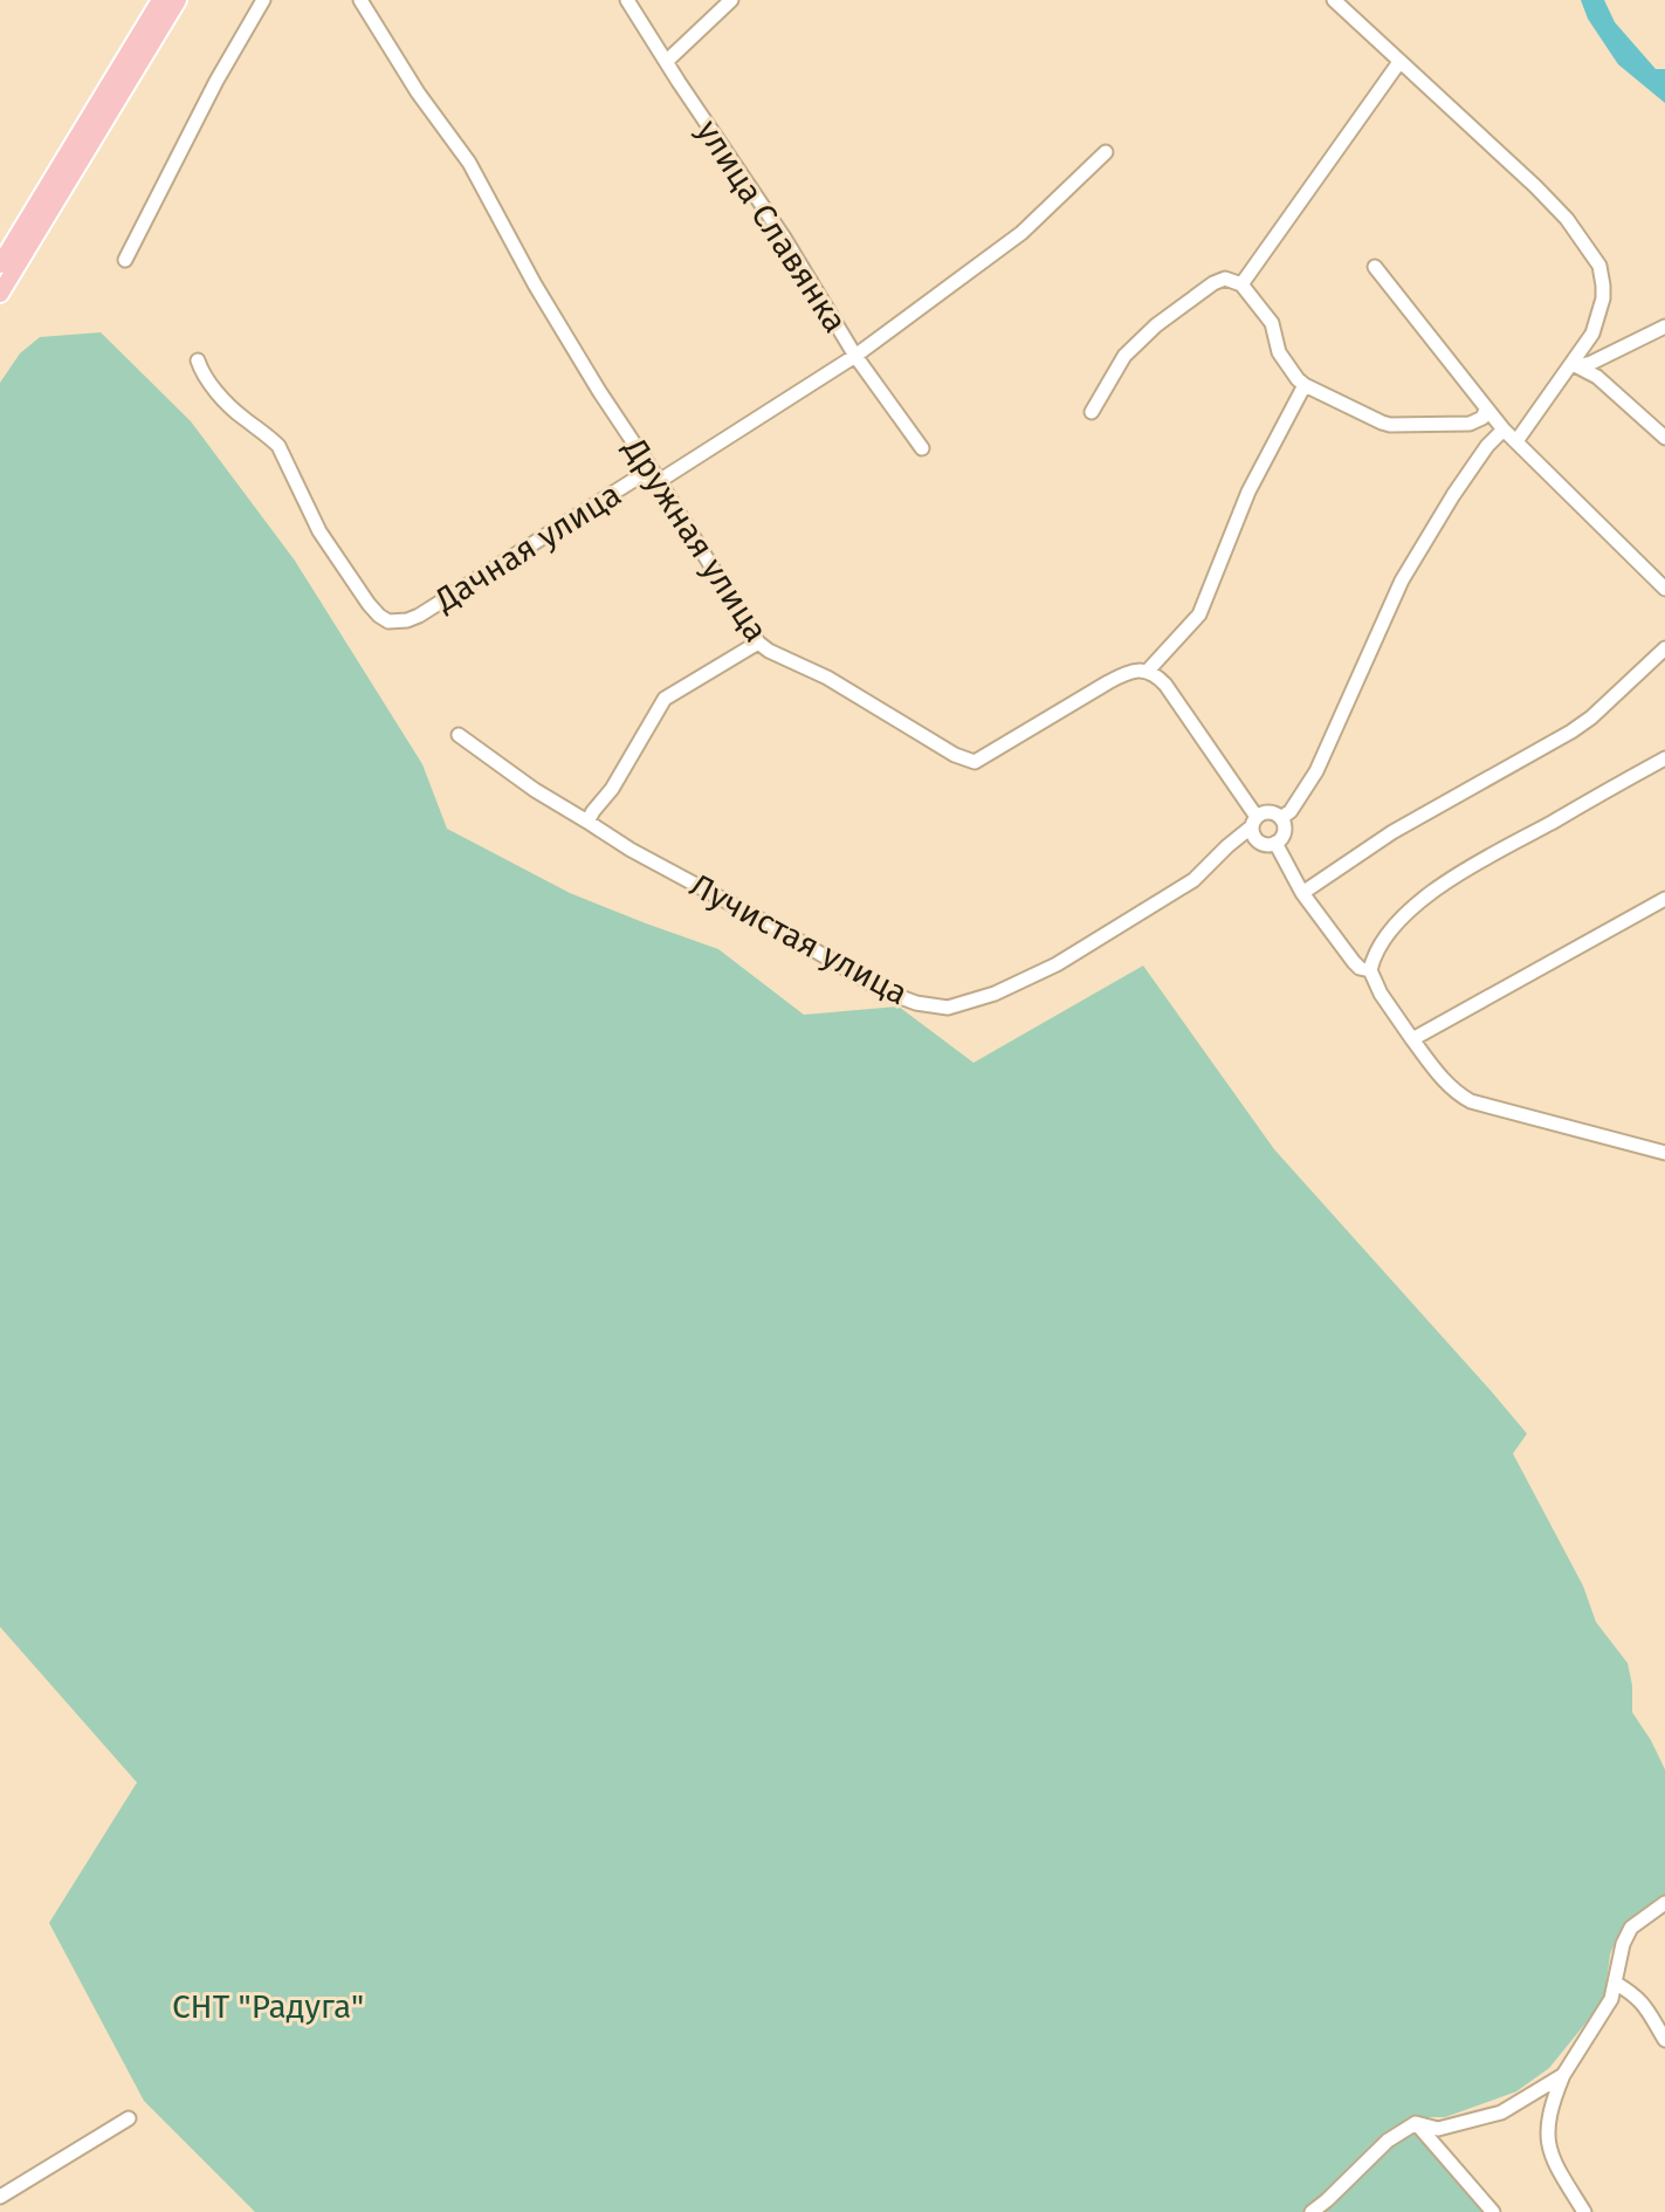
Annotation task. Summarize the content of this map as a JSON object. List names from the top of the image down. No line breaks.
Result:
{"streets":{"street":["улица Славянка","Дружная улица","Дачная улица","Лучистая улица"]},"crossings":[["улица Славянка","Дачная улица"],["Дружная улица","Дачная улица"]],"parks":["СНТ \"Радуга\""]}
